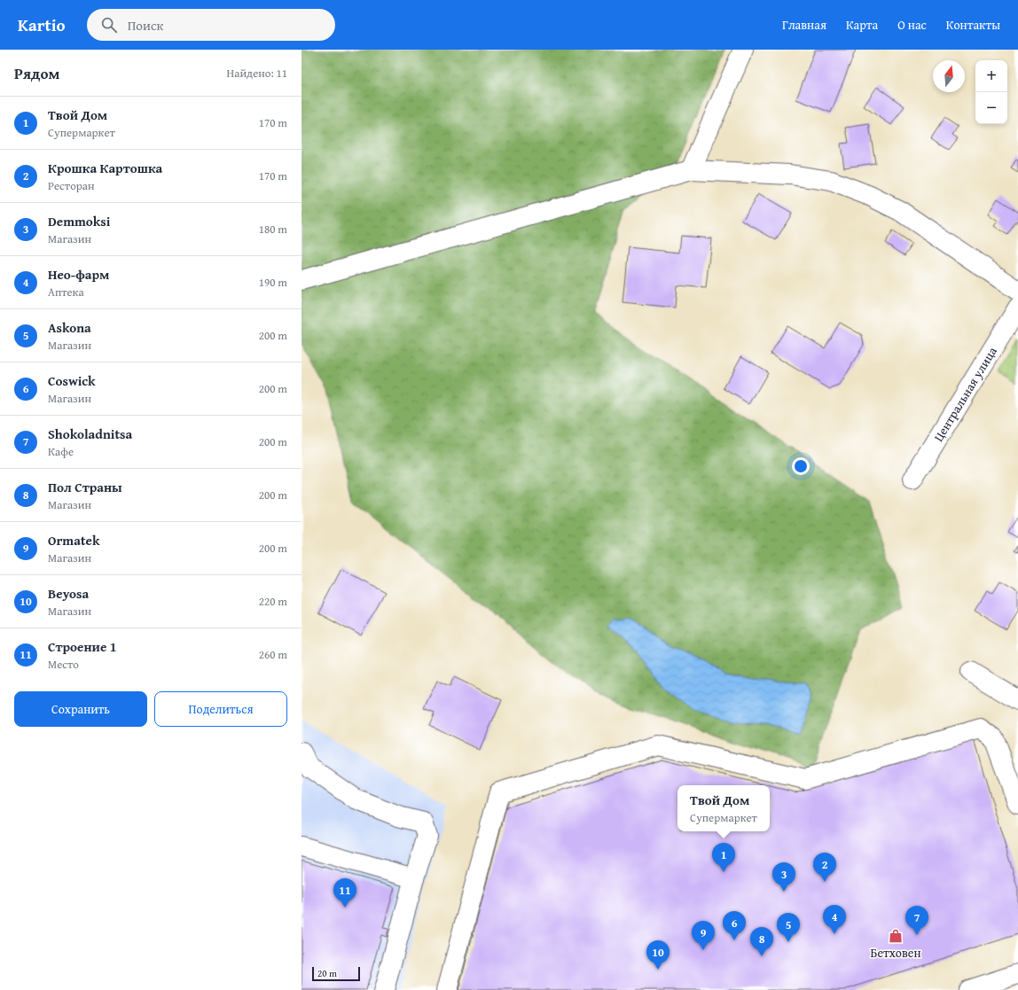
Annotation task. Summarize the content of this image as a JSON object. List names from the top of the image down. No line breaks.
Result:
{"streets":{"street":["Центральная улица"]},"places":{"shop":["Бетховен"]},"scale_bar":"20 m","north":"top","page":{"header":"Kartio","search":"Поиск","nav":["Главная","Карта","О нас","Контакты"],"heading":["Рядом","Найдено: 11"],"map_buttons":["+","−"],"list":[{"mark":"1","name":"Твой Дом","note":"Супермаркет","value":"170 m"},{"mark":"2","name":"Крошка Картошка","note":"Ресторан","value":"170 m"},{"mark":"3","name":"Demmoksi","note":"Магазин","value":"180 m"},{"mark":"4","name":"Нео-фарм","note":"Аптека","value":"190 m"},{"mark":"5","name":"Askona","note":"Магазин","value":"200 m"},{"mark":"6","name":"Coswick","note":"Магазин","value":"200 m"},{"mark":"7","name":"Shokoladnitsa","note":"Кафе","value":"200 m"},{"mark":"8","name":"Пол Страны","note":"Магазин","value":"200 m"},{"mark":"9","name":"Ormatek","note":"Магазин","value":"200 m"},{"mark":"10","name":"Beyosa","note":"Магазин","value":"220 m"},{"mark":"11","name":"Строение 1","note":"Место","value":"260 m"}],"buttons":["Сохранить","Поделиться"],"popup":["Твой Дом","Супермаркет"],"pins":["1","2","3","11","4","7","6","5","9","8","10"],"scale":"20 m"}}
